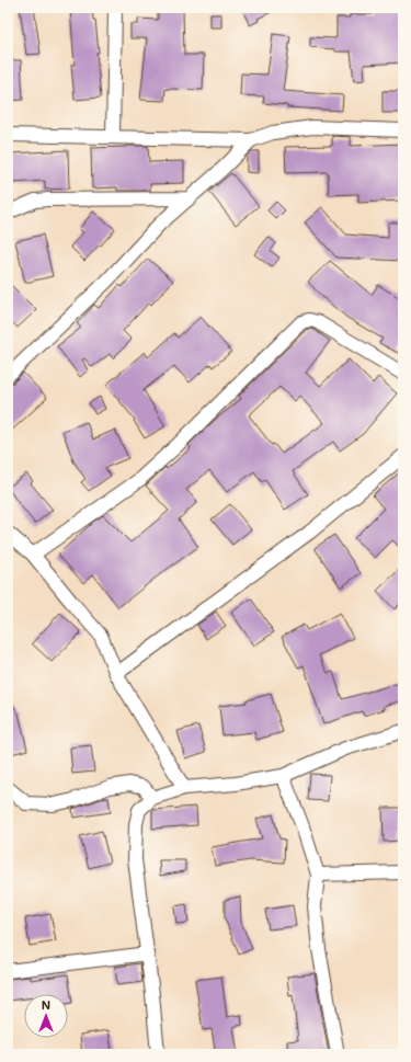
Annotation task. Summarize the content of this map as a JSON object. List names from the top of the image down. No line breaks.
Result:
{"north":"top"}
